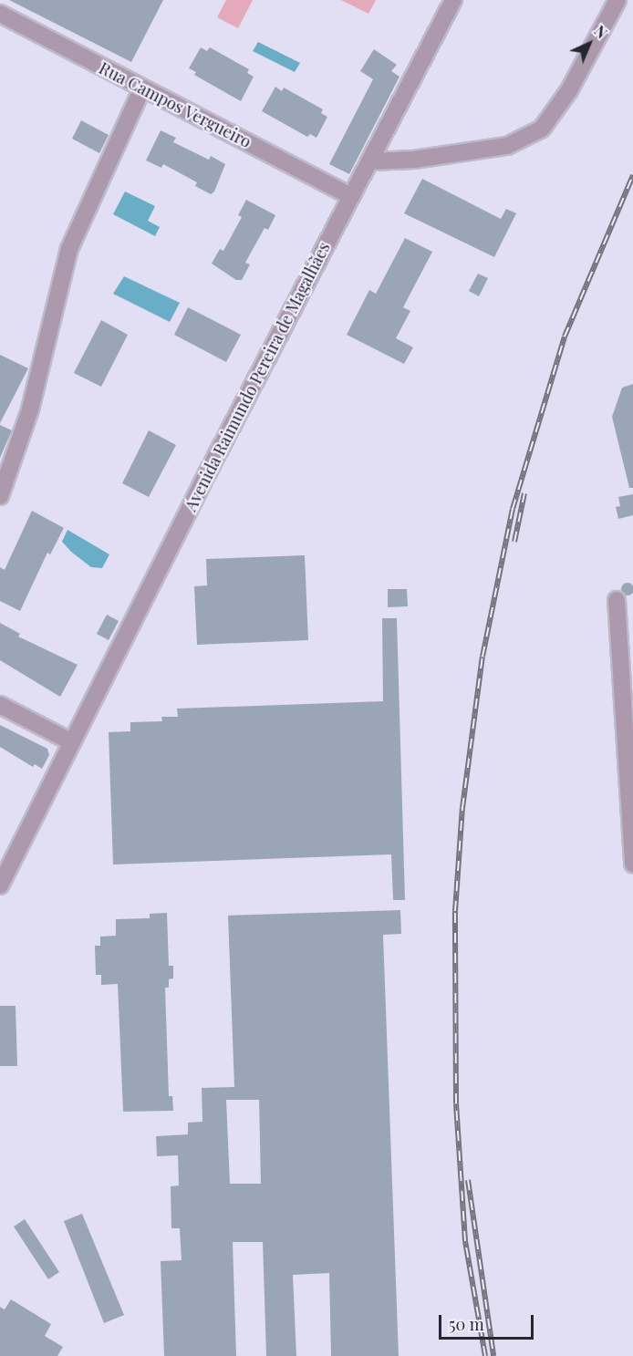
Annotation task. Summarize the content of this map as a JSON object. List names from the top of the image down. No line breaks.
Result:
{"streets":{"street":["Rua Campos Vergueiro","Avenida Raimundo Pereira de Magalhães"]},"crossings":[["Rua Campos Vergueiro","Avenida Raimundo Pereira de Magalhães"]],"scale_bar":"50 m","north":"top right"}
